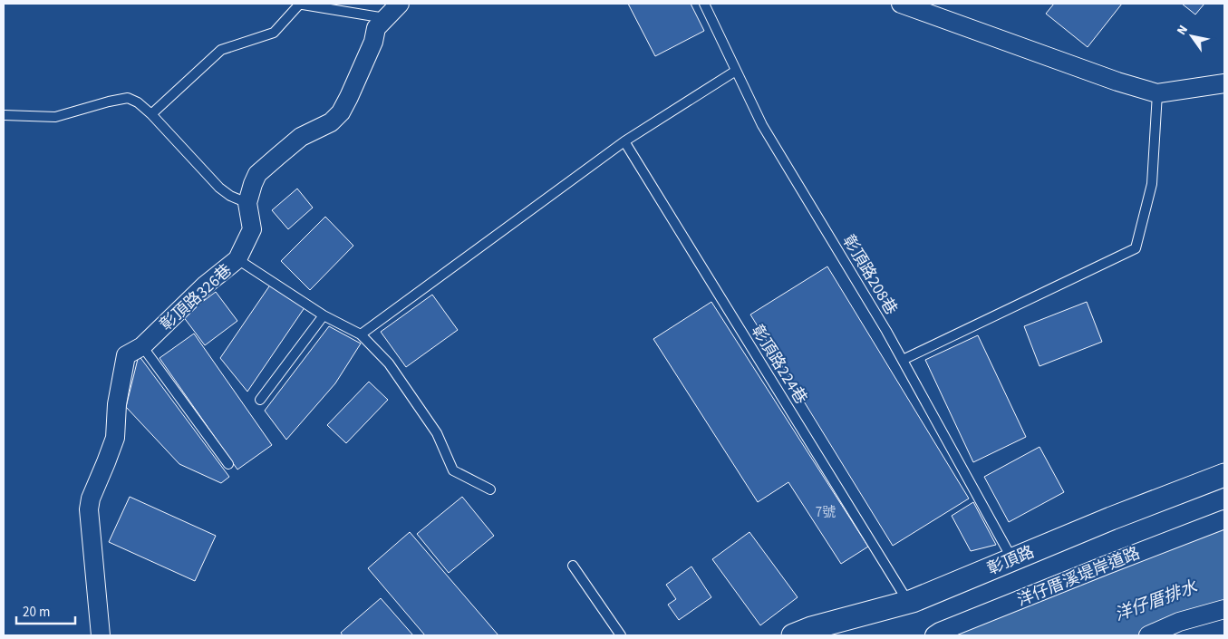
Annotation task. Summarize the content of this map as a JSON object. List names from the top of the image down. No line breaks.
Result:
{"streets":{"street":["彰頂路326巷","彰頂路","洋仔厝溪堤岸道路"],"lane":["彰頂路208巷","彰頂路224巷"]},"crossings":[["彰頂路208巷","彰頂路"],["彰頂路224巷","彰頂路"]],"water":["洋仔厝排水"],"house_numbers":["7號"],"scale_bar":"20 m","north":"top left"}
